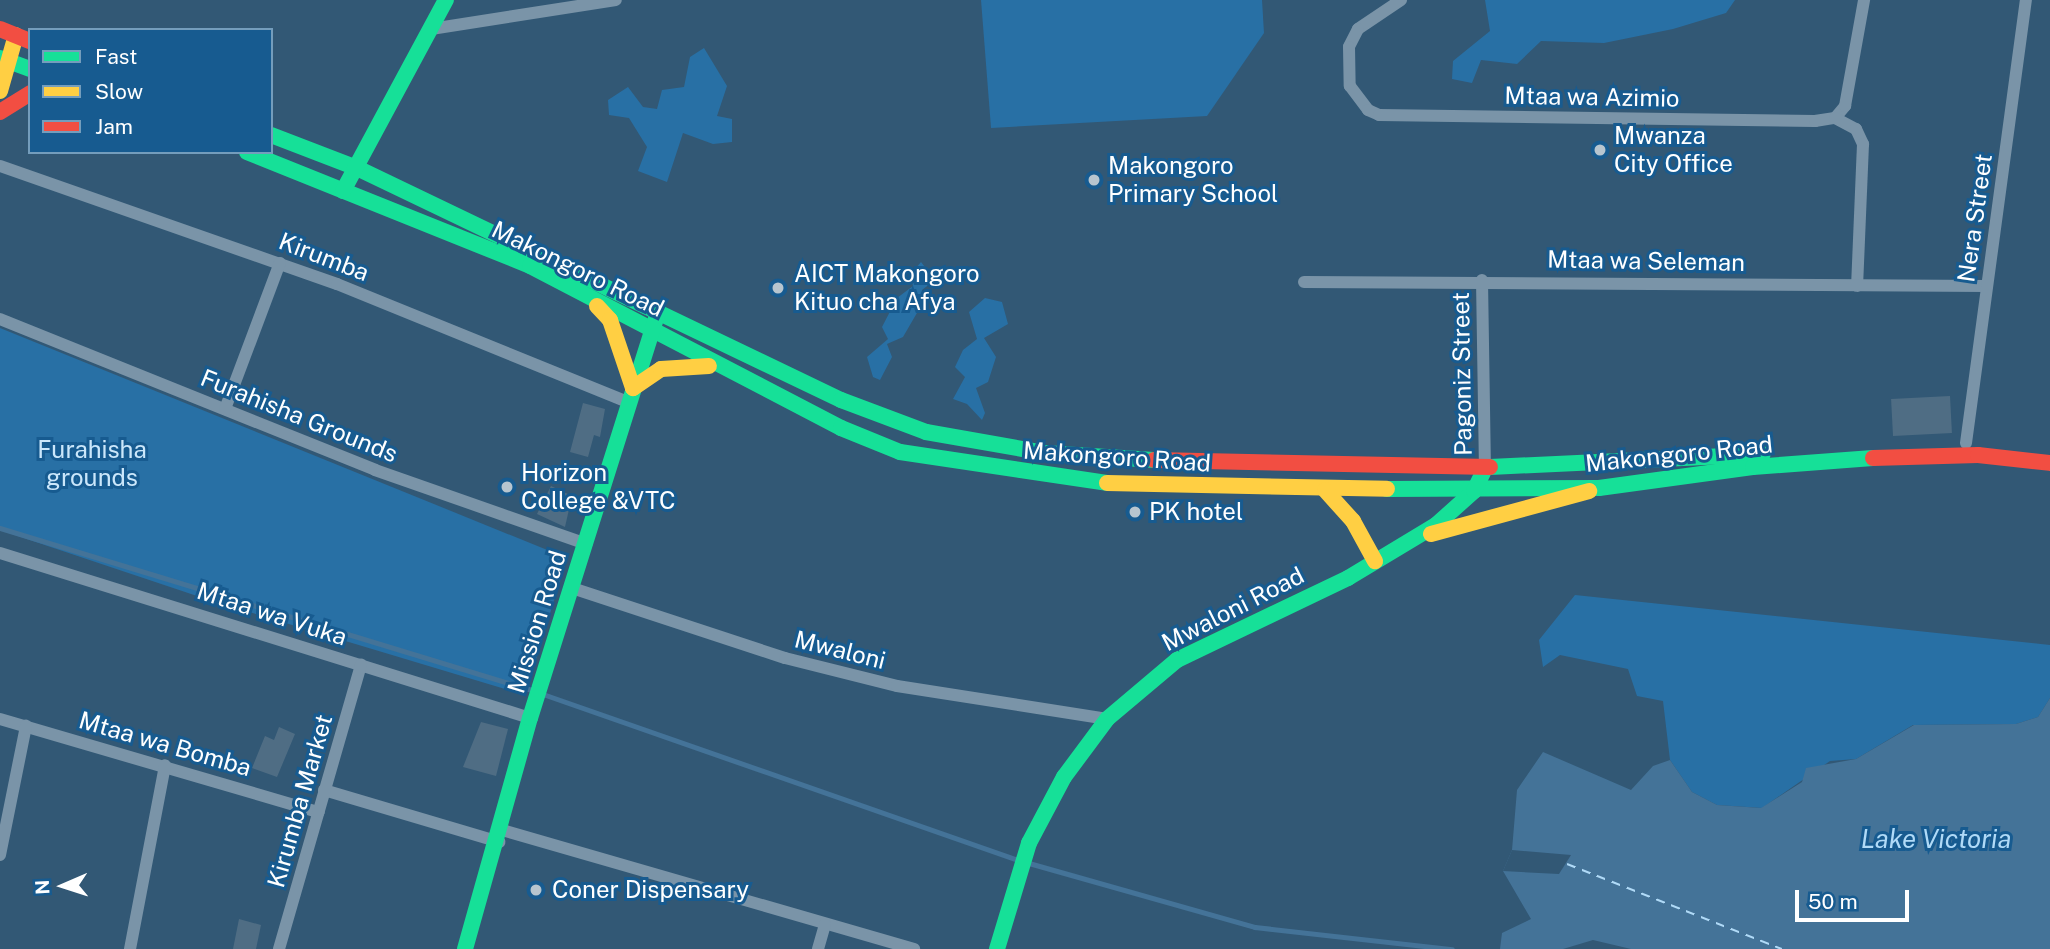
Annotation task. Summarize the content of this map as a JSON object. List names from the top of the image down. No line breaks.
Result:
{"streets":{"main road":["Makongoro Road","Mwaloni Road","Mission Road"],"street":["Mtaa wa Azimio","Nera Street","Kirumba","Mtaa wa Seleman","Pagoniz Street","Furahisha Grounds","Mtaa wa Vuka","Mwaloni","Mtaa wa Bomba","Kirumba Market"]},"crossings":[["Nera Street","Mtaa wa Seleman"],["Nera Street","Makongoro Road"],["Kirumba","Mission Road"],["Mtaa wa Seleman","Pagoniz Street"],["Makongoro Road","Pagoniz Street"],["Makongoro Road","Mwaloni Road"],["Makongoro Road","Mission Road"],["Pagoniz Street","Mwaloni Road"],["Furahisha Grounds","Mission Road"],["Mwaloni Road","Mwaloni"],["Mtaa wa Vuka","Mission Road"],["Mtaa wa Vuka","Kirumba Market"],["Mission Road","Mwaloni"],["Mtaa wa Bomba","Kirumba Market"]],"water":["Lake Victoria"],"parks":["Furahisha grounds"],"places":["Mwanza City Office","Makongoro Primary School","AICT Makongoro Kituo cha Afya","Horizon College &VTC","PK hotel","Coner Dispensary"],"legend":["Fast","Slow","Jam"],"scale_bar":"50 m","north":"left"}
